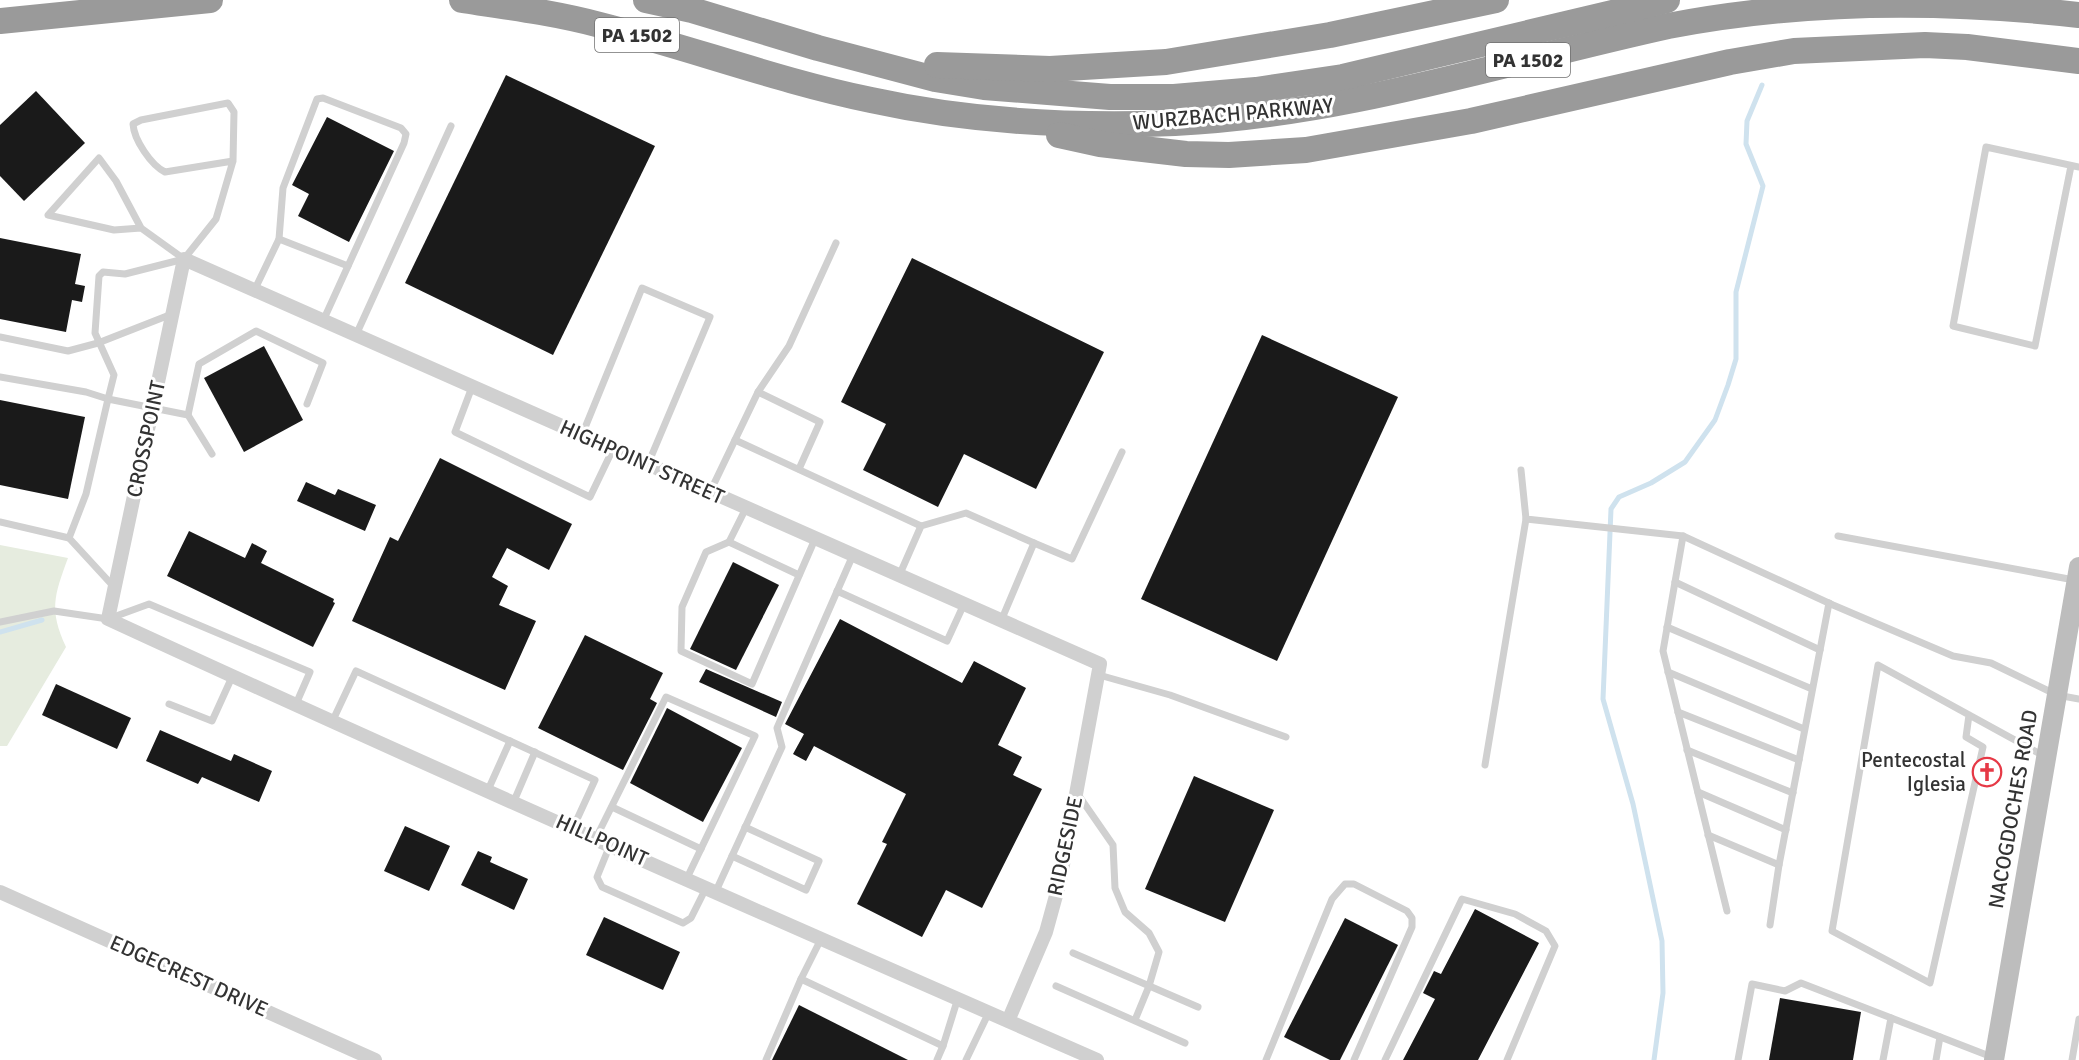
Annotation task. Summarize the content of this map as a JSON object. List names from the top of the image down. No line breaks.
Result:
{"streets":{"highway":["PA 1502","WURZBACH PARKWAY"],"main road":["NACOGDOCHES ROAD"],"street":["CROSSPOINT","HIGHPOINT STREET","HILLPOINT","RIDGESIDE","EDGECREST DRIVE"]},"crossings":[["CROSSPOINT","HIGHPOINT STREET"],["CROSSPOINT","HILLPOINT"],["HIGHPOINT STREET","RIDGESIDE"],["HILLPOINT","RIDGESIDE"]],"places":{"church":["Pentecostal Iglesia"]}}
